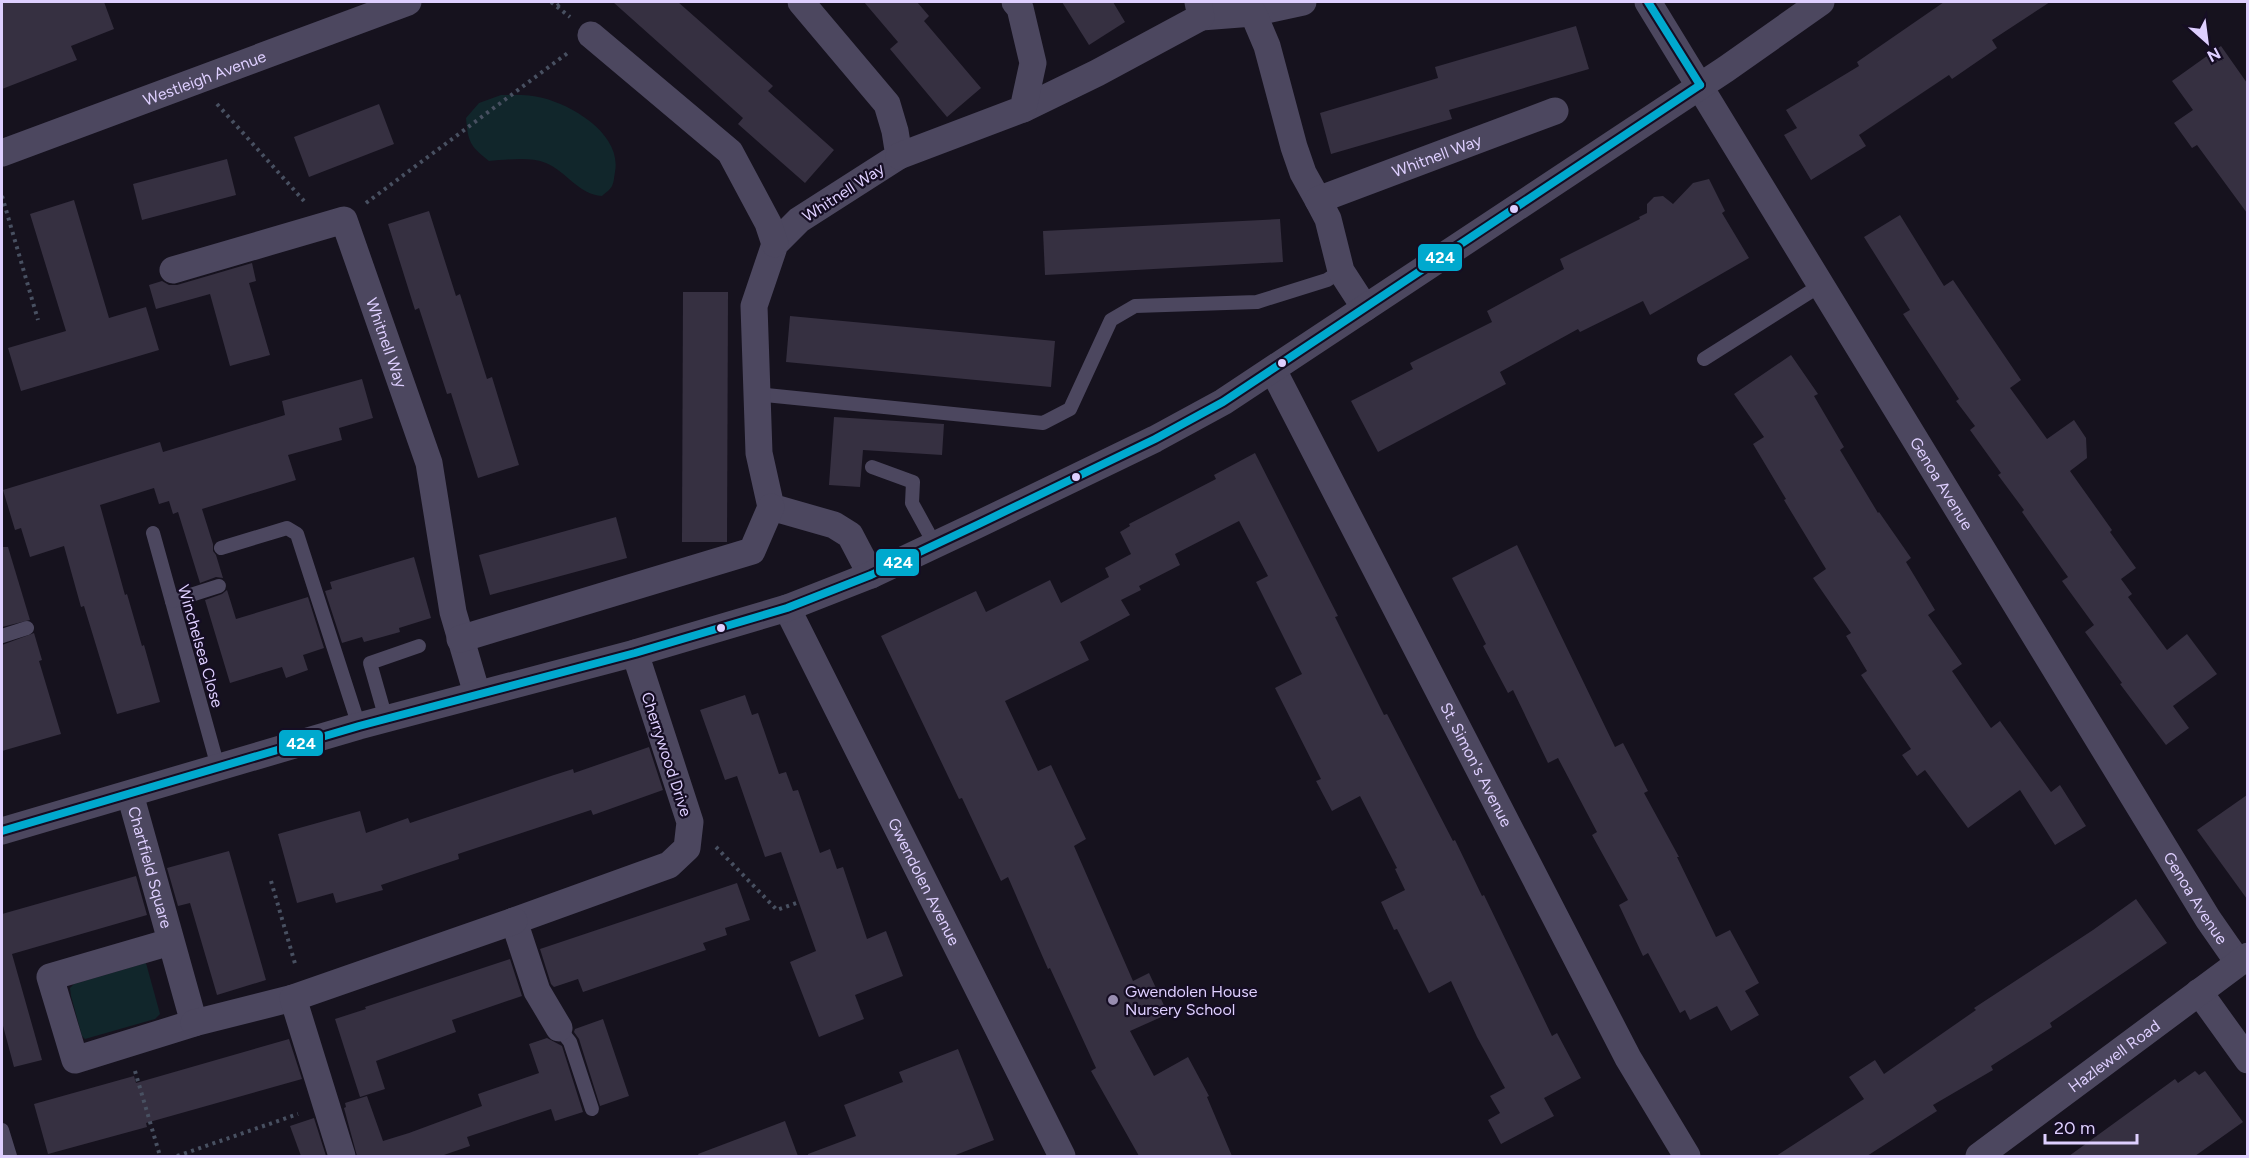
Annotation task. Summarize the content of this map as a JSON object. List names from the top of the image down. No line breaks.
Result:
{"streets":{"street":["Westleigh Avenue","Whitnell Way","Genoa Avenue","Cherrywood Drive","St. Simon's Avenue","Chartfield Square","Gwendolen Avenue","Hazlewell Road"],"lane":["Winchelsea Close"]},"crossings":[["Genoa Avenue","Hazlewell Road"],["Cherrywood Drive","Chartfield Square"]],"places":["Gwendolen House Nursery School"],"lines":["transit line 424"],"scale_bar":"20 m","north":"bottom right"}
